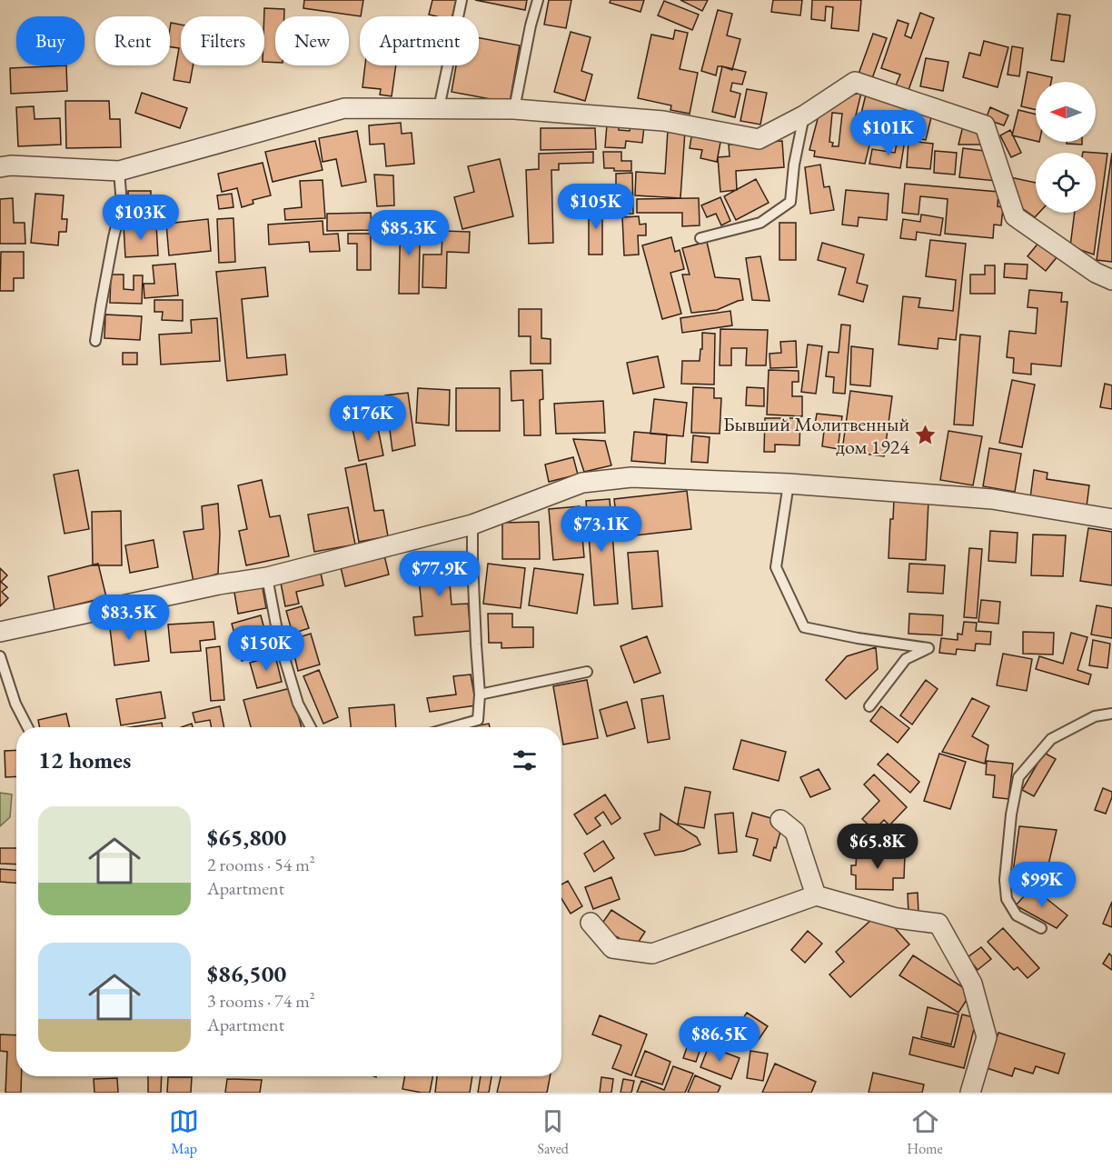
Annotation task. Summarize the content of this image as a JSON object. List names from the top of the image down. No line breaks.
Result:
{"places":{"place":["Бывший Молитвенный дом 1924"]},"north":"left","page":{"chip":["Buy","Rent","Filters","New","Apartment"],"price":["$101K","$105K","$103K","$85.3K","$176K","$73.1K","$77.9K","$83.5K","$150K","$65.8K","$99K","$86.5K"],"heading":"12 homes","list":[{"name":"$65,800","note":"2 rooms · 54 m² · Apartment"},{"name":"$86,500","note":"3 rooms · 74 m² · Apartment"}],"tabs":["Map","Saved","Home"]}}
